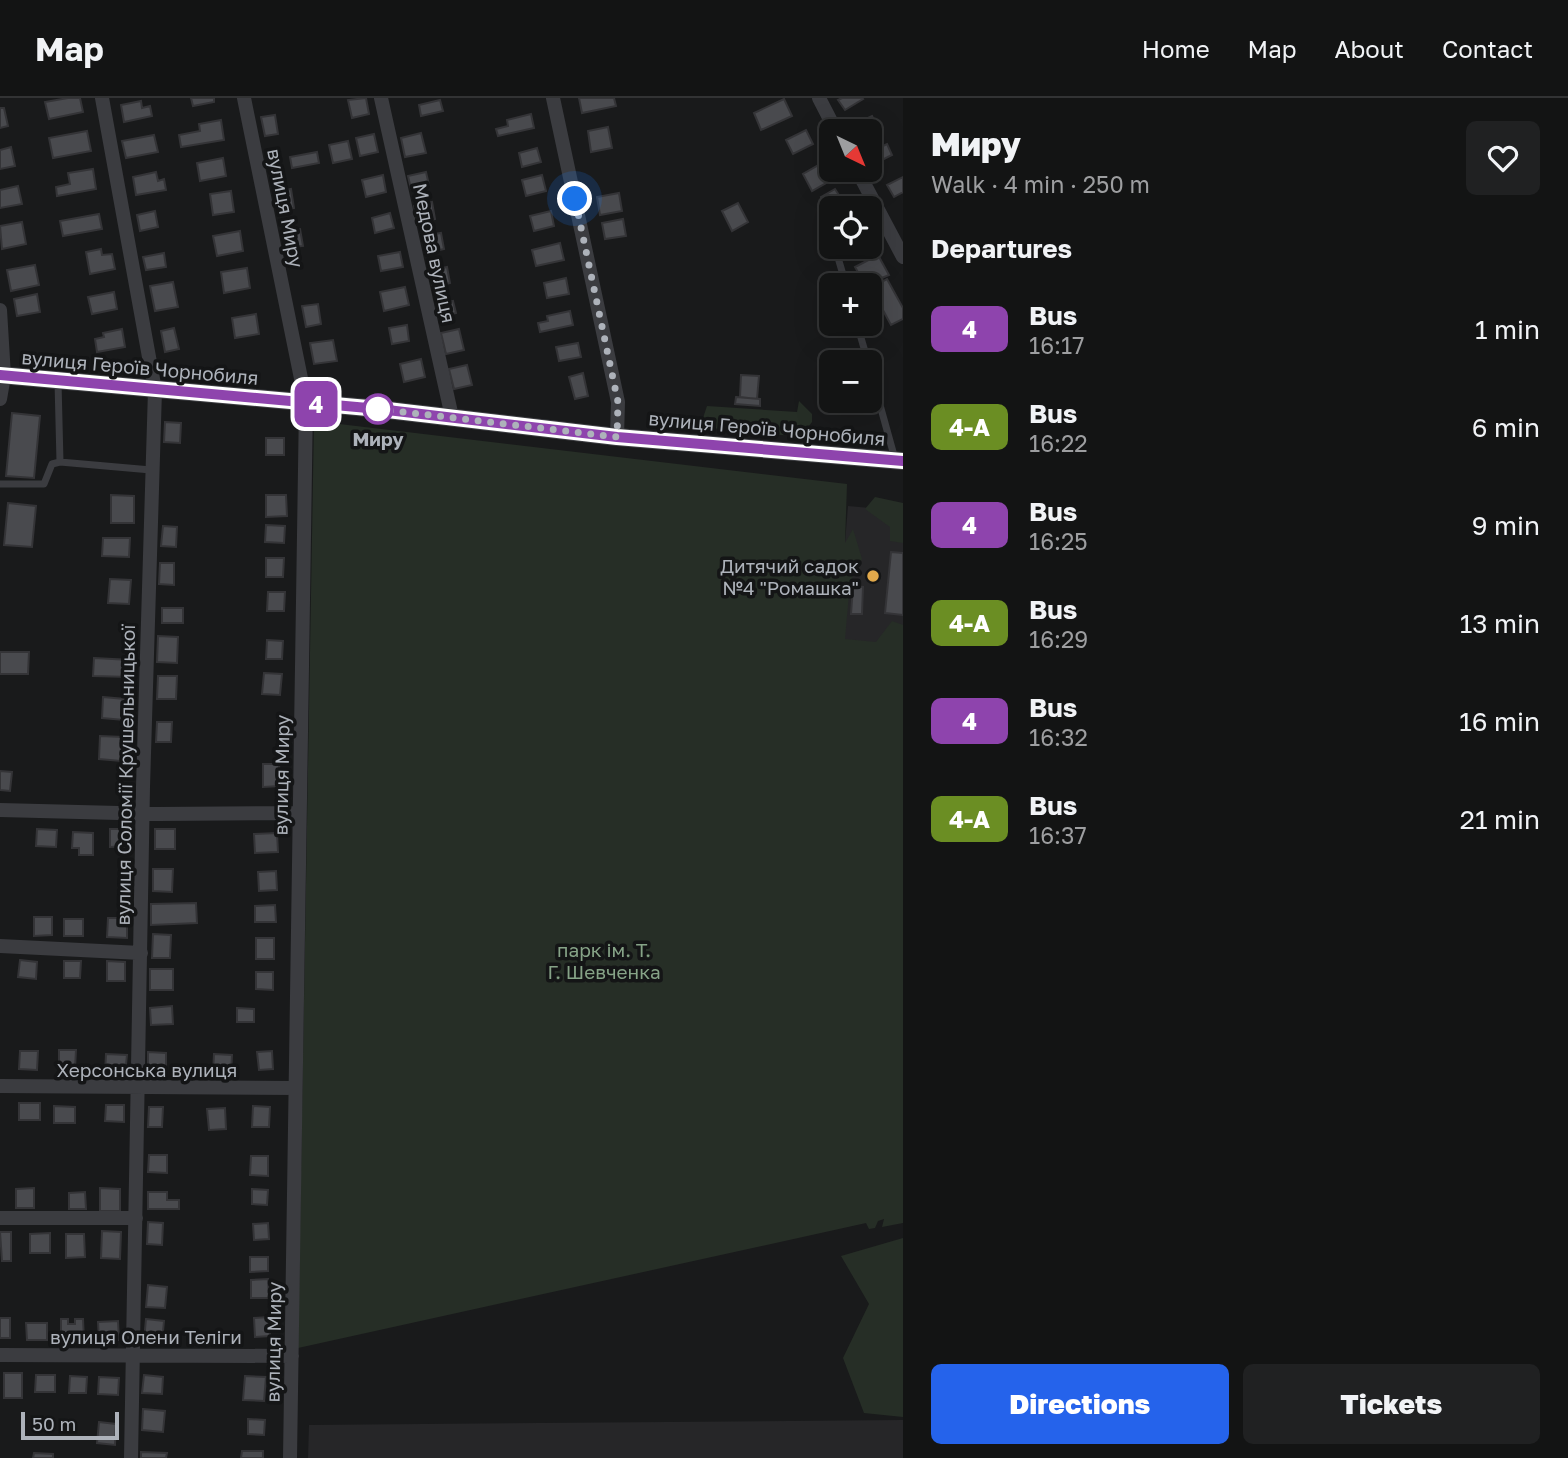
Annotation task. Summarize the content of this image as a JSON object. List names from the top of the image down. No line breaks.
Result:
{"streets":{"street":["вулиця Миру","Медова вулиця","вулиця Героїв Чорнобиля","вулиця Соломії Крушельницької","Херсонська вулиця","вулиця Олени Теліги"]},"crossings":[["вулиця Миру","вулиця Героїв Чорнобиля"],["вулиця Миру","Херсонська вулиця"],["вулиця Миру","вулиця Олени Теліги"],["Медова вулиця","вулиця Героїв Чорнобиля"],["вулиця Героїв Чорнобиля","вулиця Соломії Крушельницької"],["вулиця Соломії Крушельницької","Херсонська вулиця"],["вулиця Соломії Крушельницької","вулиця Олени Теліги"]],"parks":["парк ім. Т. Г. Шевченка"],"places":["Миру","Дитячий садок №4 \"Ромашка\""],"lines":["bus line 4"],"scale_bar":"50 m","north":"bottom right","page":{"header":"Map","nav":["Home","Map","About","Contact"],"on_map":"4","heading":[["Миру","Walk · 4 min · 250 m"],"Departures"],"map_buttons":["+","−"],"list":[{"mark":"4","name":"Bus","note":"16:17","value":"1 min"},{"mark":"4-А","name":"Bus","note":"16:22","value":"6 min"},{"mark":"4","name":"Bus","note":"16:25","value":"9 min"},{"mark":"4-А","name":"Bus","note":"16:29","value":"13 min"},{"mark":"4","name":"Bus","note":"16:32","value":"16 min"},{"mark":"4-А","name":"Bus","note":"16:37","value":"21 min"}],"buttons":["Directions","Tickets"],"scale":"50 m"}}
